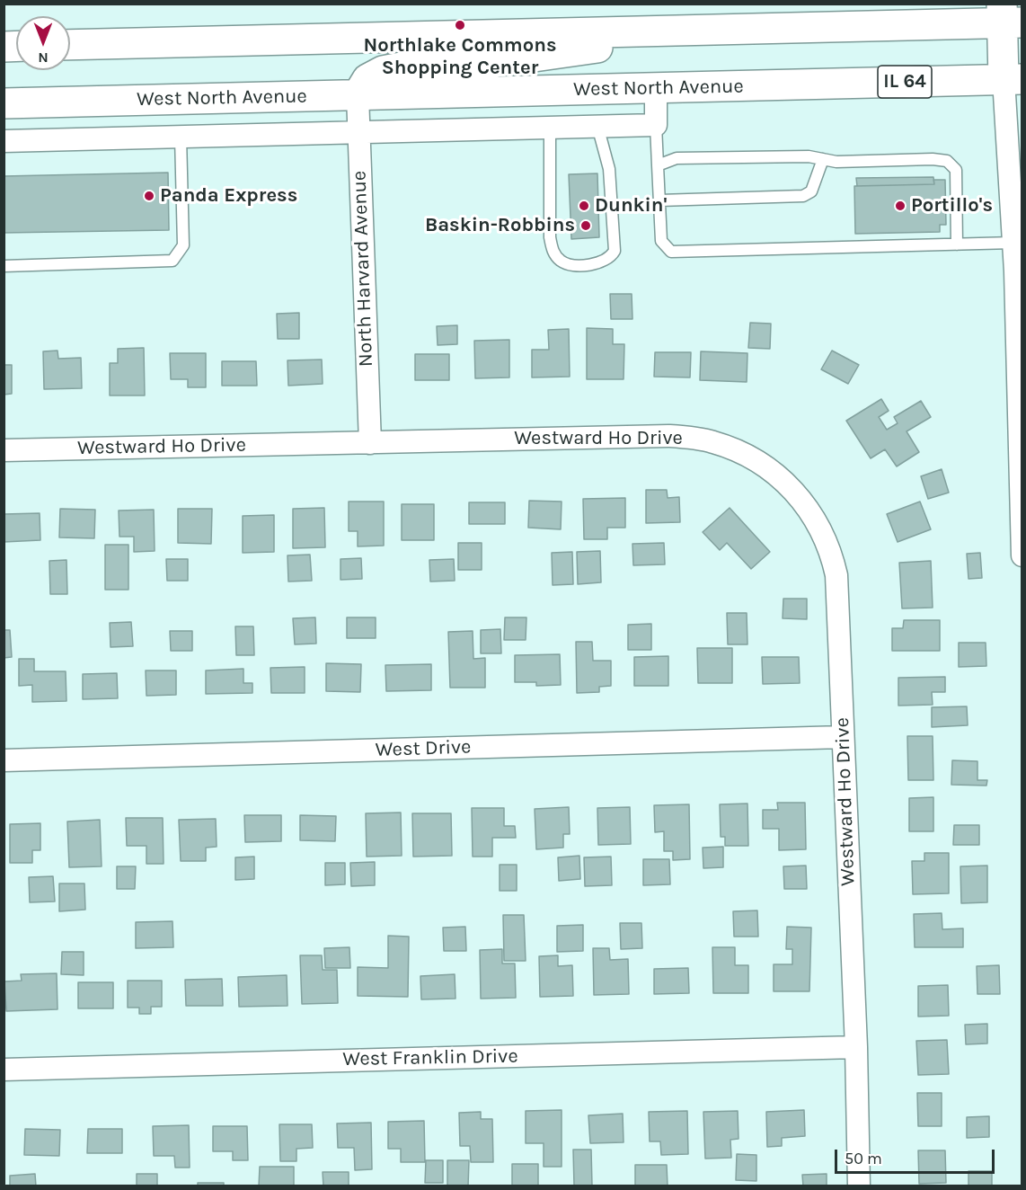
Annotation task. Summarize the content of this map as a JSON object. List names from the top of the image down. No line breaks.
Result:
{"streets":{"main road":["IL 64","West North Avenue"],"street":["North Harvard Avenue","Westward Ho Drive","West Drive","West Franklin Drive"]},"crossings":[["West North Avenue","North Harvard Avenue"],["North Harvard Avenue","Westward Ho Drive"],["Westward Ho Drive","West Drive"],["Westward Ho Drive","West Franklin Drive"]],"places":["Northlake Commons Shopping Center","Panda Express","Dunkin'","Portillo's","Baskin-Robbins"],"scale_bar":"50 m","north":"bottom"}
